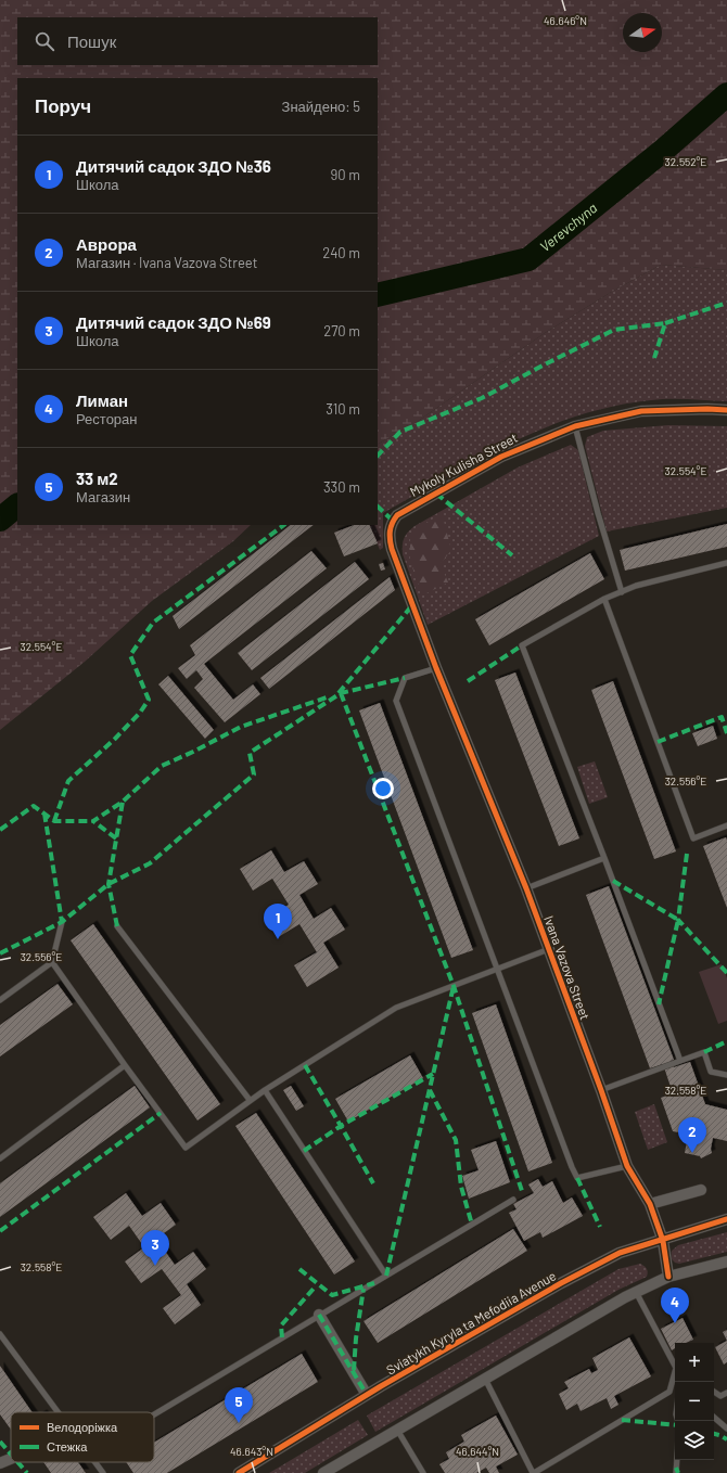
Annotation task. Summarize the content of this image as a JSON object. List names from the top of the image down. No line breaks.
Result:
{"streets":{"street":["Mykoly Kulisha Street","Ivana Vazova Street","Sviatykh Kyryla ta Mefodiia Avenue"]},"crossings":[["Mykoly Kulisha Street","Ivana Vazova Street"],["Ivana Vazova Street","Sviatykh Kyryla ta Mefodiia Avenue"]],"water":["Verevchyna"],"legend":["Велодоріжка","Стежка"],"north":"right","page":{"search":"Пошук","heading":["Поруч","Знайдено: 5"],"list":[{"mark":"1","name":"Дитячий садок ЗДО №36","note":"Школа","value":"90 m"},{"mark":"2","name":"Аврора","note":"Магазин · Ivana Vazova Street","value":"240 m"},{"mark":"3","name":"Дитячий садок ЗДО №69","note":"Школа","value":"270 m"},{"mark":"4","name":"Лиман","note":"Ресторан","value":"310 m"},{"mark":"5","name":"33 м2","note":"Магазин","value":"330 m"}],"pins":["1","2","3","4","5"],"map_buttons":["+","−"]},"coordinates":["46.646°N","32.552°E","32.554°E","32.556°E","32.558°E","46.643°N","46.644°N"]}
